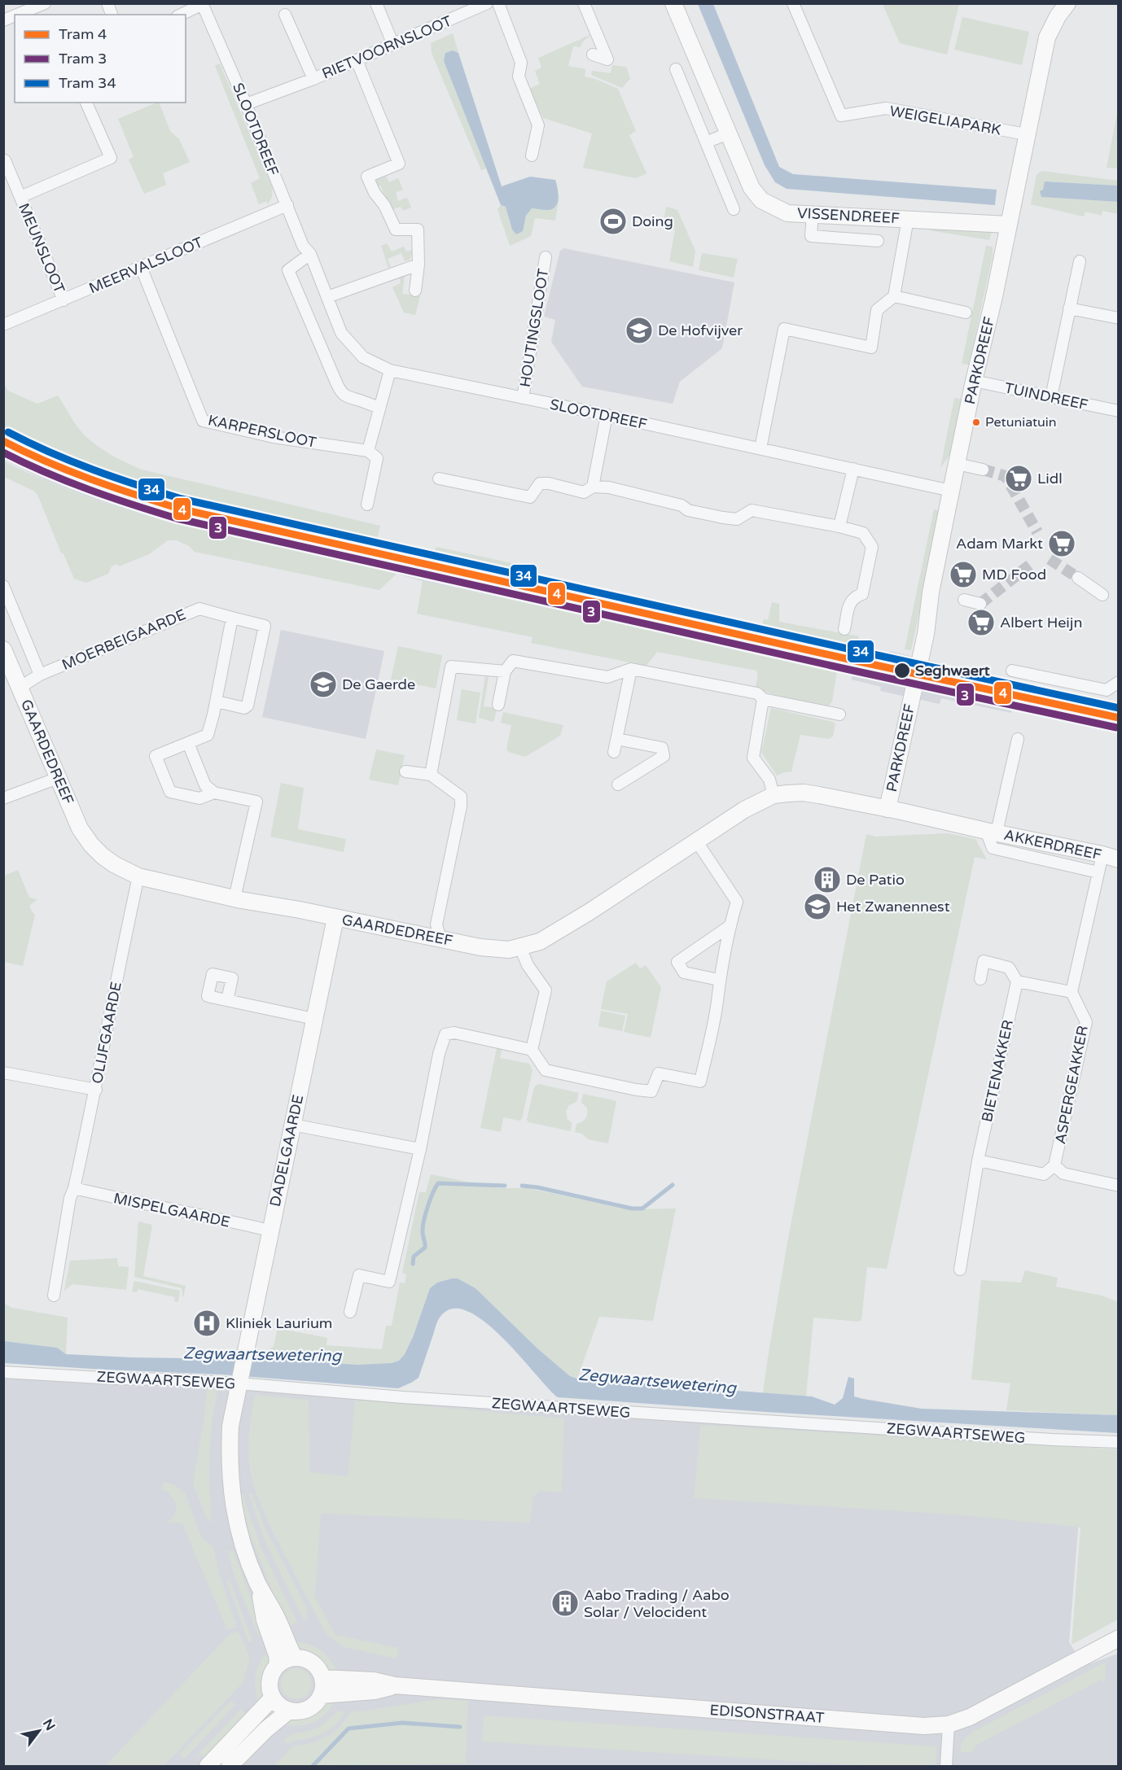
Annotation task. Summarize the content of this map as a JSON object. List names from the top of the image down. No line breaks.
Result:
{"streets":{"street":["RIETVOORNSLOOT","WEIGELIAPARK","SLOOTDREEF","VISSENDREEF","MEUNSLOOT","MEERVALSLOOT","HOUTINGSLOOT","PARKDREEF","TUINDREEF","KARPERSLOOT","MOERBEIGAARDE","GAARDEDREEF","AKKERDREEF","OLIJFGAARDE","BIETENAKKER","ASPERGEAKKER","DADELGAARDE","MISPELGAARDE","ZEGWAARTSEWEG","EDISONSTRAAT"]},"crossings":[["RIETVOORNSLOOT","SLOOTDREEF"],["WEIGELIAPARK","PARKDREEF"],["SLOOTDREEF","MEERVALSLOOT"],["SLOOTDREEF","HOUTINGSLOOT"],["SLOOTDREEF","PARKDREEF"],["VISSENDREEF","PARKDREEF"],["MEUNSLOOT","MEERVALSLOOT"],["MEERVALSLOOT","KARPERSLOOT"],["PARKDREEF","TUINDREEF"],["PARKDREEF","GAARDEDREEF"],["PARKDREEF","AKKERDREEF"],["MOERBEIGAARDE","GAARDEDREEF"],["GAARDEDREEF","AKKERDREEF"],["GAARDEDREEF","OLIJFGAARDE"],["GAARDEDREEF","DADELGAARDE"],["OLIJFGAARDE","MISPELGAARDE"],["DADELGAARDE","MISPELGAARDE"],["DADELGAARDE","ZEGWAARTSEWEG"]],"water":["Zegwaartsewetering"],"places":{"sports":["Doing"],"school or university":["De Hofvijver","De Gaerde","Het Zwanennest"],"other":["Petuniatuin","Seghwaert"],"supermarket":["Lidl","Adam Markt","MD Food","Albert Heijn"],"building":["De Patio","Aabo Trading / Aabo Solar / Velocident"],"hospital":["Kliniek Laurium"]},"lines":["tram line 34","tram line 4","tram line 3"],"legend":["Tram 4","Tram 3","Tram 34"],"north":"top right"}
